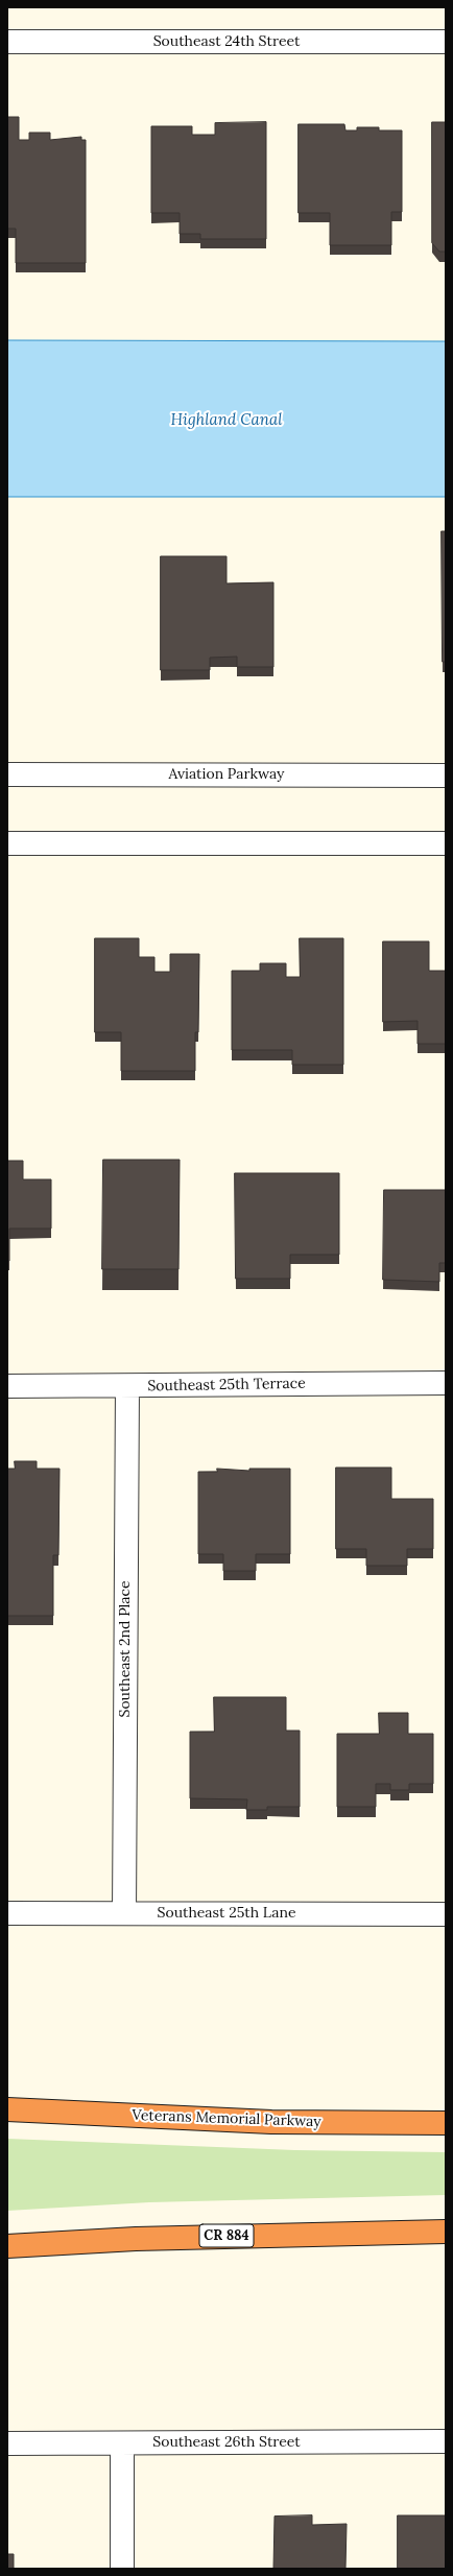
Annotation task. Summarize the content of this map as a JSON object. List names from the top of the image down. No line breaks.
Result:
{"streets":{"highway":["Veterans Memorial Parkway","CR 884"],"street":["Southeast 24th Street","Aviation Parkway","Southeast 25th Terrace","Southeast 2nd Place","Southeast 25th Lane","Southeast 26th Street"]},"crossings":[["Southeast 25th Terrace","Southeast 2nd Place"],["Southeast 2nd Place","Southeast 25th Lane"]],"water":["Highland Canal"]}
